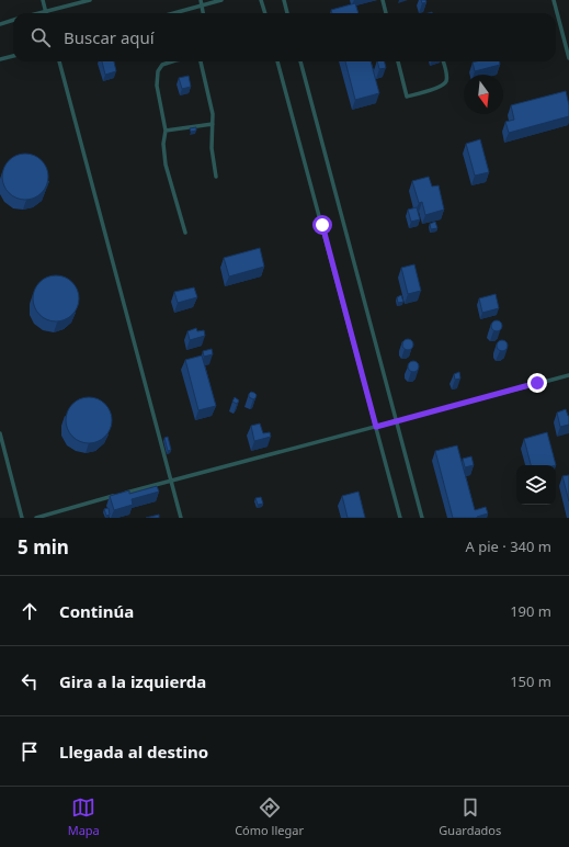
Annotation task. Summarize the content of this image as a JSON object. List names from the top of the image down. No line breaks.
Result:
{"north":"bottom","page":{"search":"Buscar aquí","heading":["5 min","A pie · 340 m"],"list":[["Continúa","190 m"],["Gira a la izquierda","150 m"],"Llegada al destino"],"nav":["Mapa","Cómo llegar","Guardados"]}}
